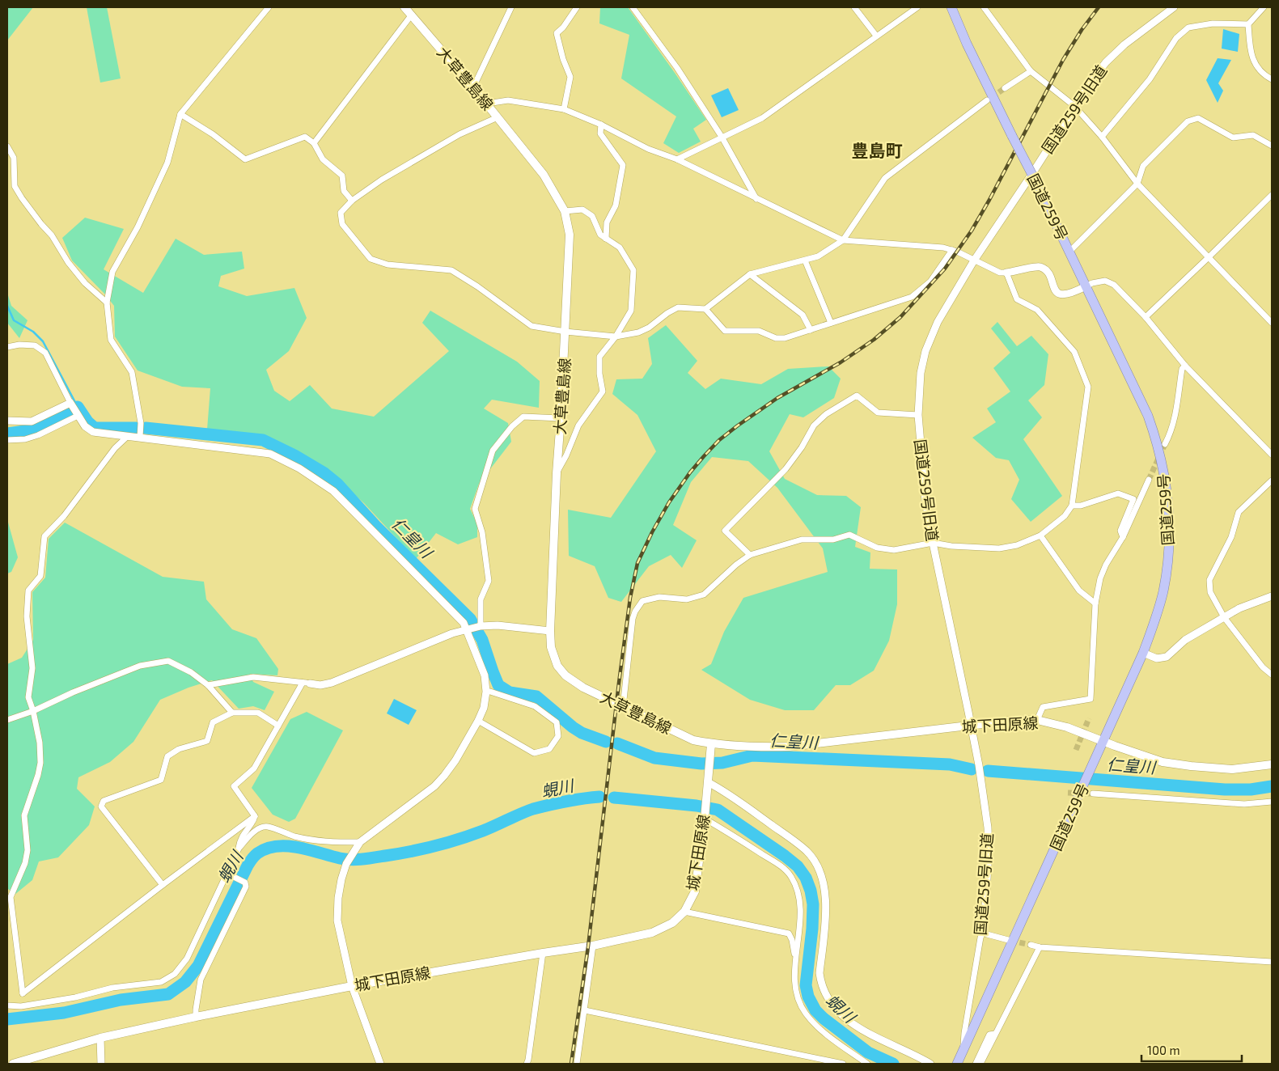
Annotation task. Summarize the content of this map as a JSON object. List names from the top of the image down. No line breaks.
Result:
{"streets":{"highway":["国道259号"],"main road":["大草豊島線","城下田原線"],"street":["国道259号旧道"]},"crossings":[["大草豊島線","城下田原線"],["国道259号旧道","国道259号"],["国道259号旧道","城下田原線"],["国道259号","城下田原線"]],"districts":["豊島町"],"water":["仁皇川","蜆川"],"scale_bar":"100 m"}
